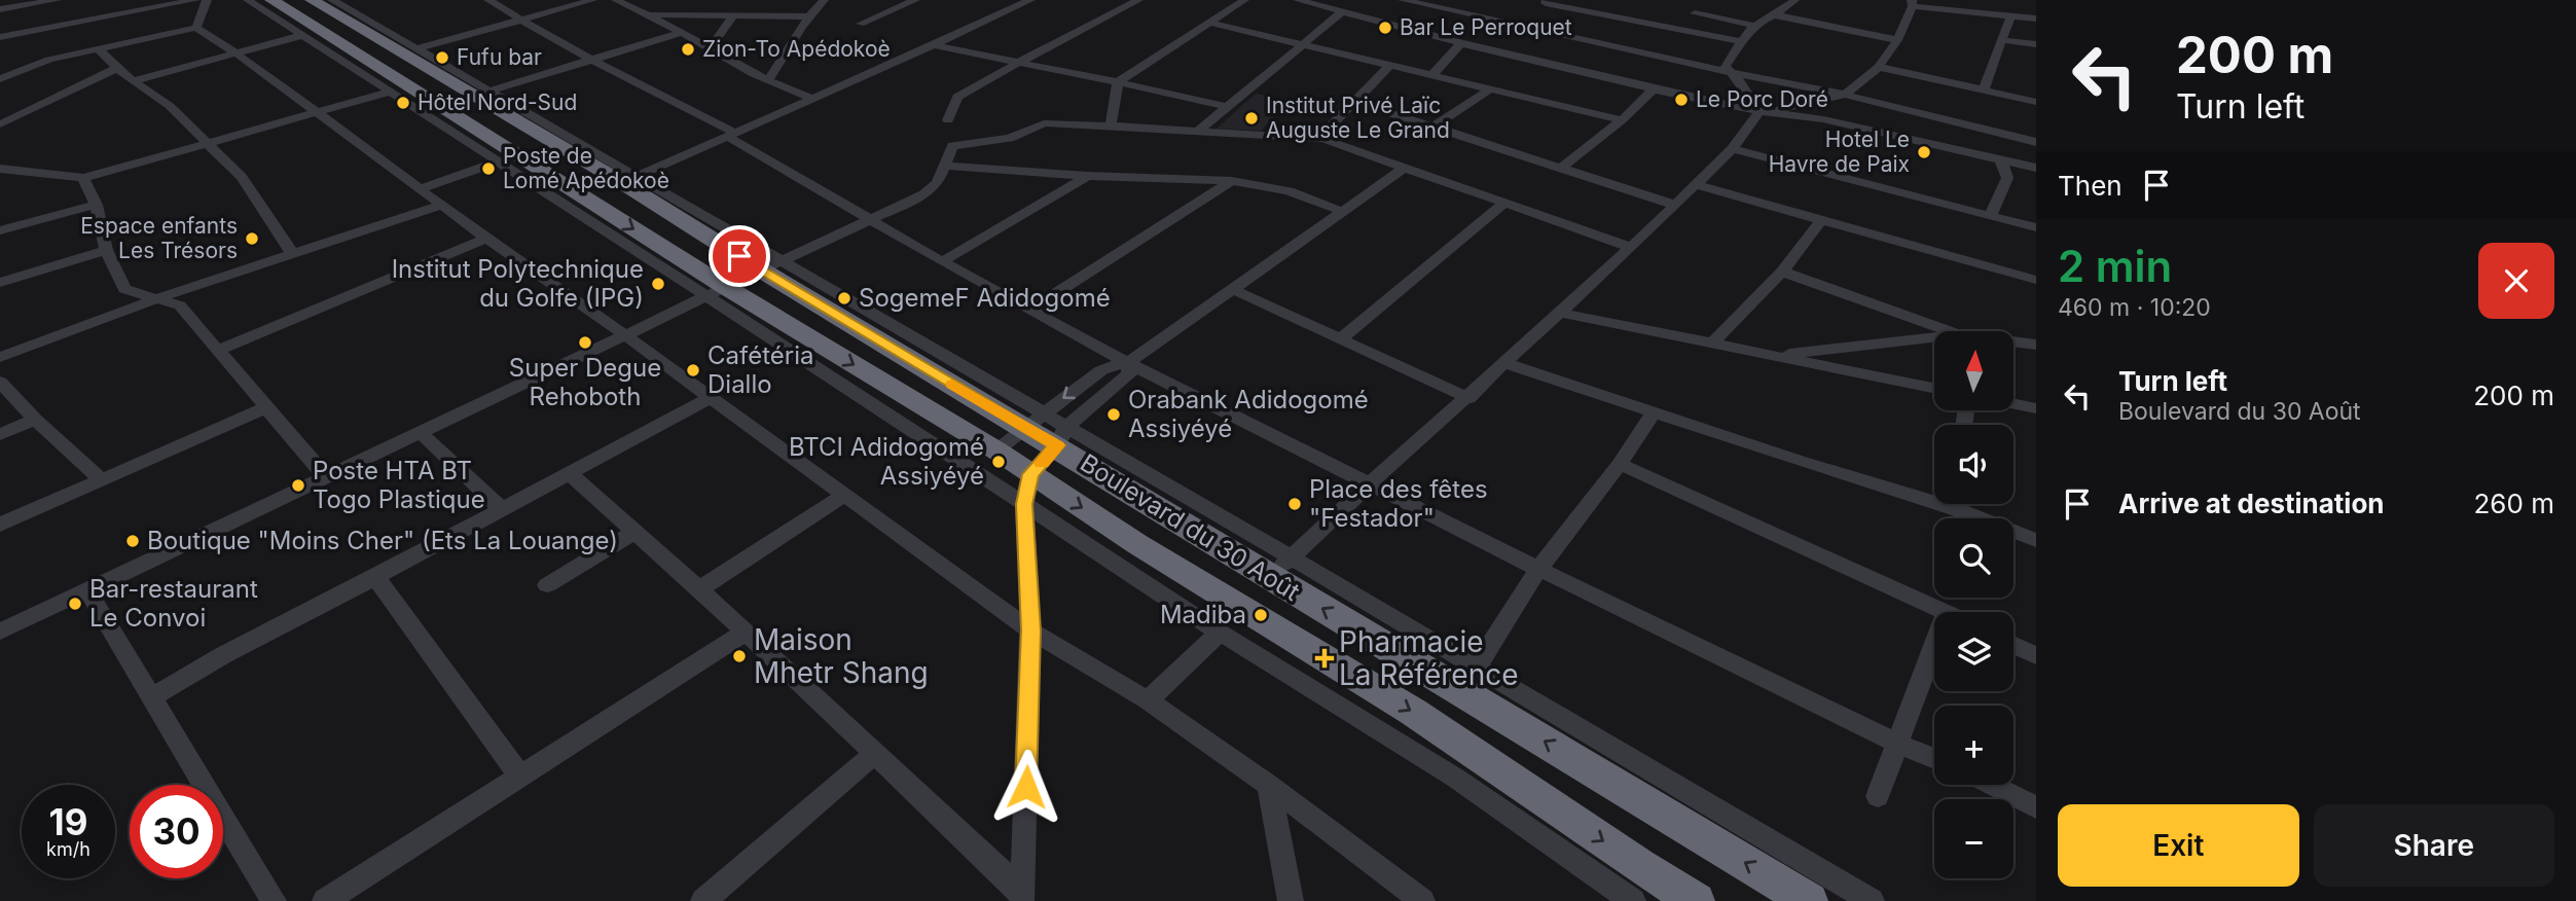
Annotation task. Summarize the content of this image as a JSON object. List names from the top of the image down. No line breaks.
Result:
{"streets":{"highway":["Boulevard du 30 Août"]},"places":{"other":["Bar Le Perroquet","Zion-To Apédokoè","Fufu bar","Le Porc Doré","Hôtel Nord-Sud","Institut Privé Laïc Auguste Le Grand","Hotel Le Havre de Paix","Poste de Lomé Apédokoè","Espace enfants Les Trésors","Institut Polytechnique du Golfe (IPG)","SogemeF Adidogomé","Super Degue Rehoboth","Cafétéria Diallo","Orabank Adidogomé Assiyéyé","BTCI Adidogomé Assiyéyé","Poste HTA BT Togo Plastique","Place des fêtes \"Festador\"","Boutique \"Moins Cher\" (Ets La Louange)","Bar-restaurant Le Convoi","Madiba","Maison Mhetr Shang"],"health":["Pharmacie La Référence"]},"north":"top","page":{"turn":["200 m","Turn left"],"then":"Then","heading":["2 min","460 m · 10:20"],"map_buttons":["+","−"],"list":[{"name":"Turn left","note":"Boulevard du 30 Août","value":"200 m"},{"name":"Arrive at destination","value":"260 m"}],"speed":"19 km/h","limit":"30","buttons":["Exit","Share"]}}
